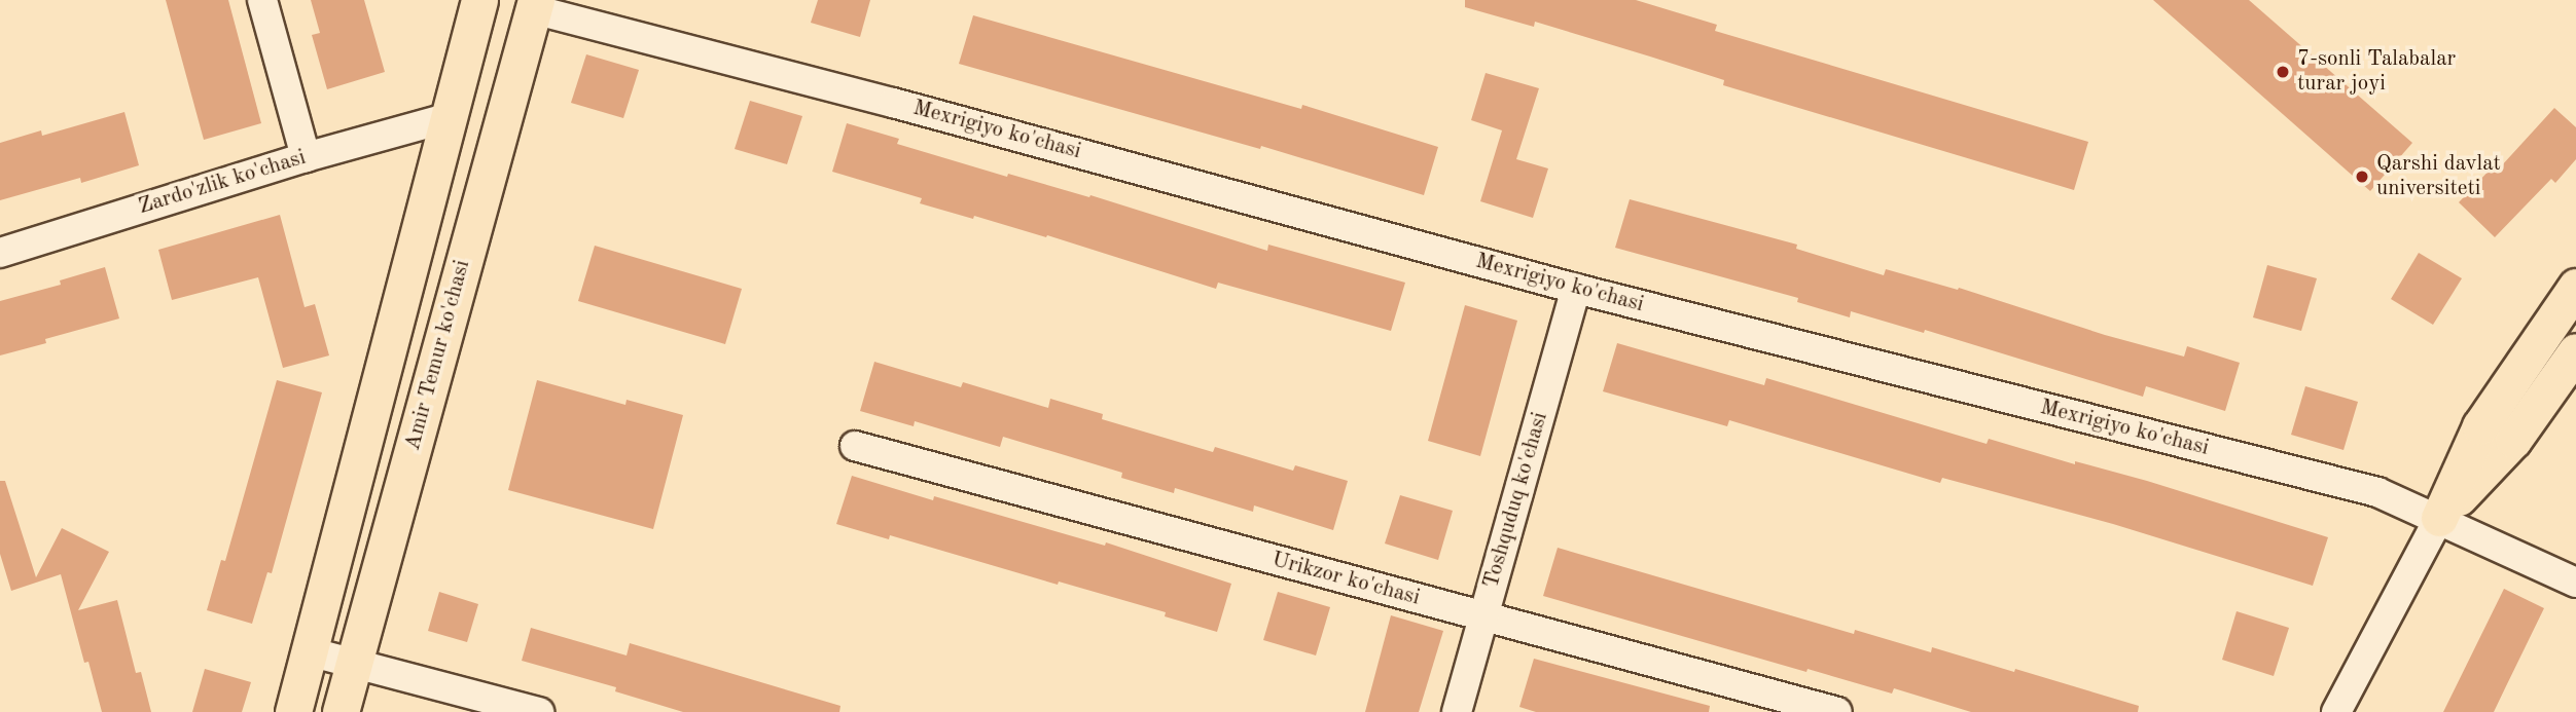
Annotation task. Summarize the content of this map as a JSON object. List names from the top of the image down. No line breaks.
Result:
{"streets":{"main road":["Amir Temur ko'chasi"],"street":["Mexrigiyo ko'chasi","Zardo'zlik ko'chasi","Toshquduq ko'chasi","Urikzor ko'chasi"]},"crossings":[["Mexrigiyo ko'chasi","Amir Temur ko'chasi"],["Mexrigiyo ko'chasi","Toshquduq ko'chasi"],["Toshquduq ko'chasi","Urikzor ko'chasi"]],"places":["7-sonli Talabalar turar joyi","Qarshi davlat universiteti"]}
